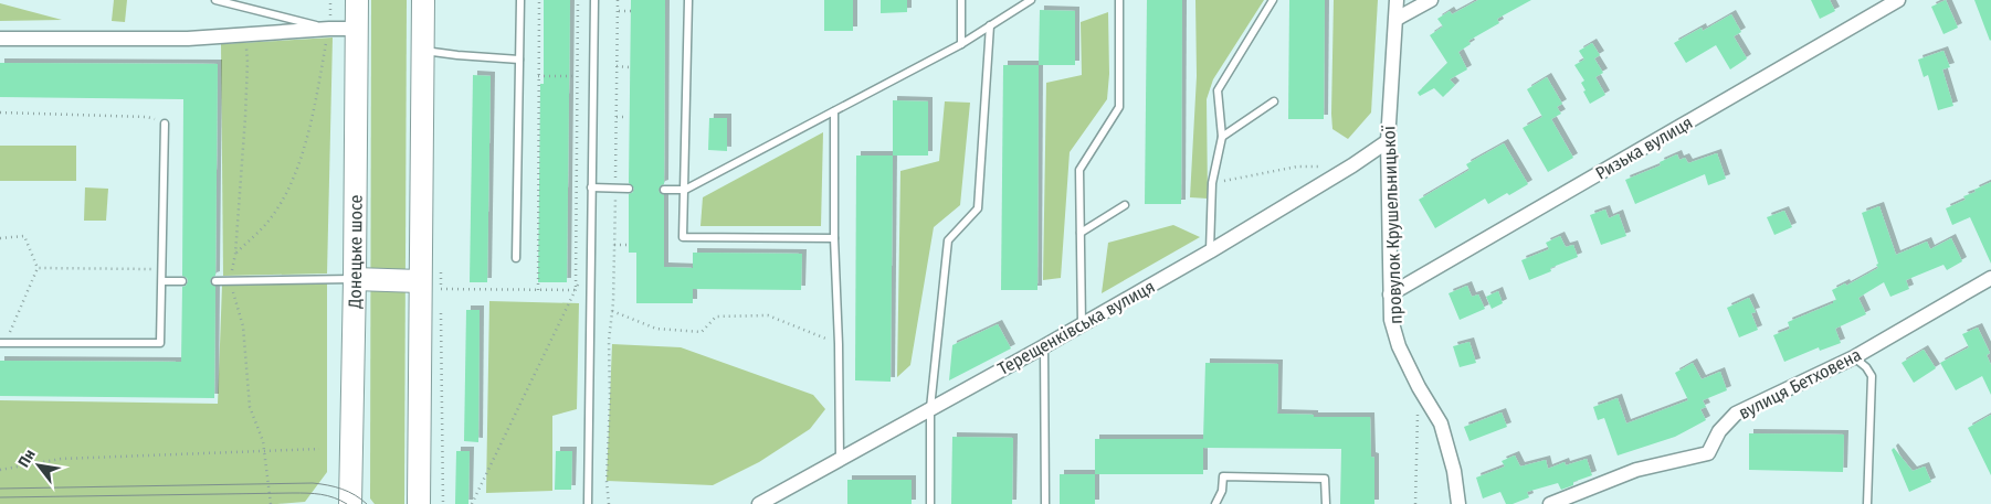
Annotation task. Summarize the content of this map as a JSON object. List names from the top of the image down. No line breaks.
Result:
{"streets":{"highway":["Донецьке шосе"],"street":["Ризька вулиця","провулок Крушельницької","Терещенківська вулиця","вулиця Бетховена"]},"crossings":[["Ризька вулиця","провулок Крушельницької"],["провулок Крушельницької","Терещенківська вулиця"]],"north":"top left"}
